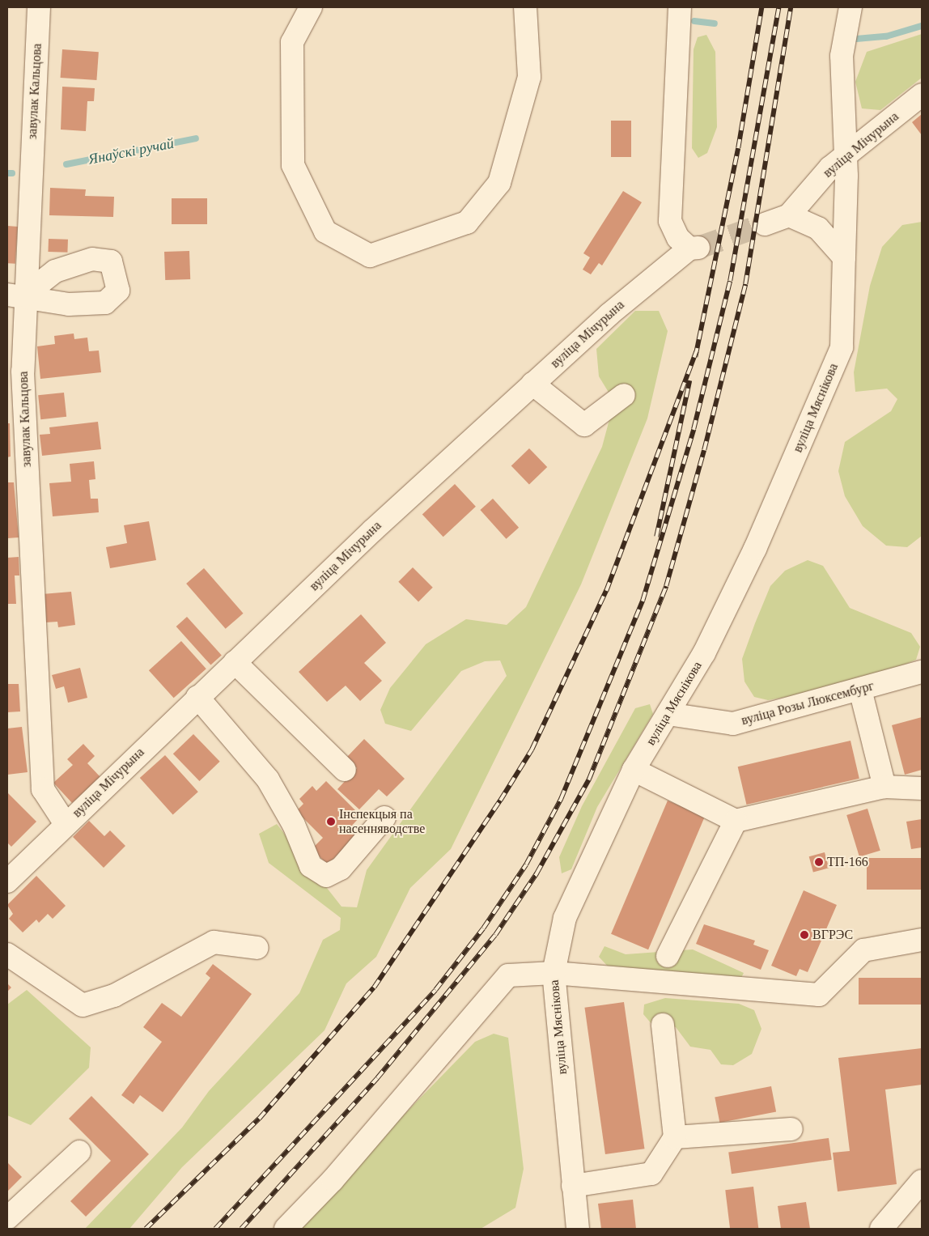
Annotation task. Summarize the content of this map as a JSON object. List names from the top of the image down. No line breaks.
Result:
{"streets":{"street":["завулак Кальцова","вуліца Мічурына","вуліца Мяснікова","вуліца Розы Люксембург"]},"crossings":[["завулак Кальцова","вуліца Мічурына"],["вуліца Мічурына","вуліца Мяснікова"],["вуліца Мяснікова","вуліца Розы Люксембург"]],"water":["Янаўскі ручай"],"places":["Інспекцыя па насенняводстве","ТП-166","ВГРЭС"]}
